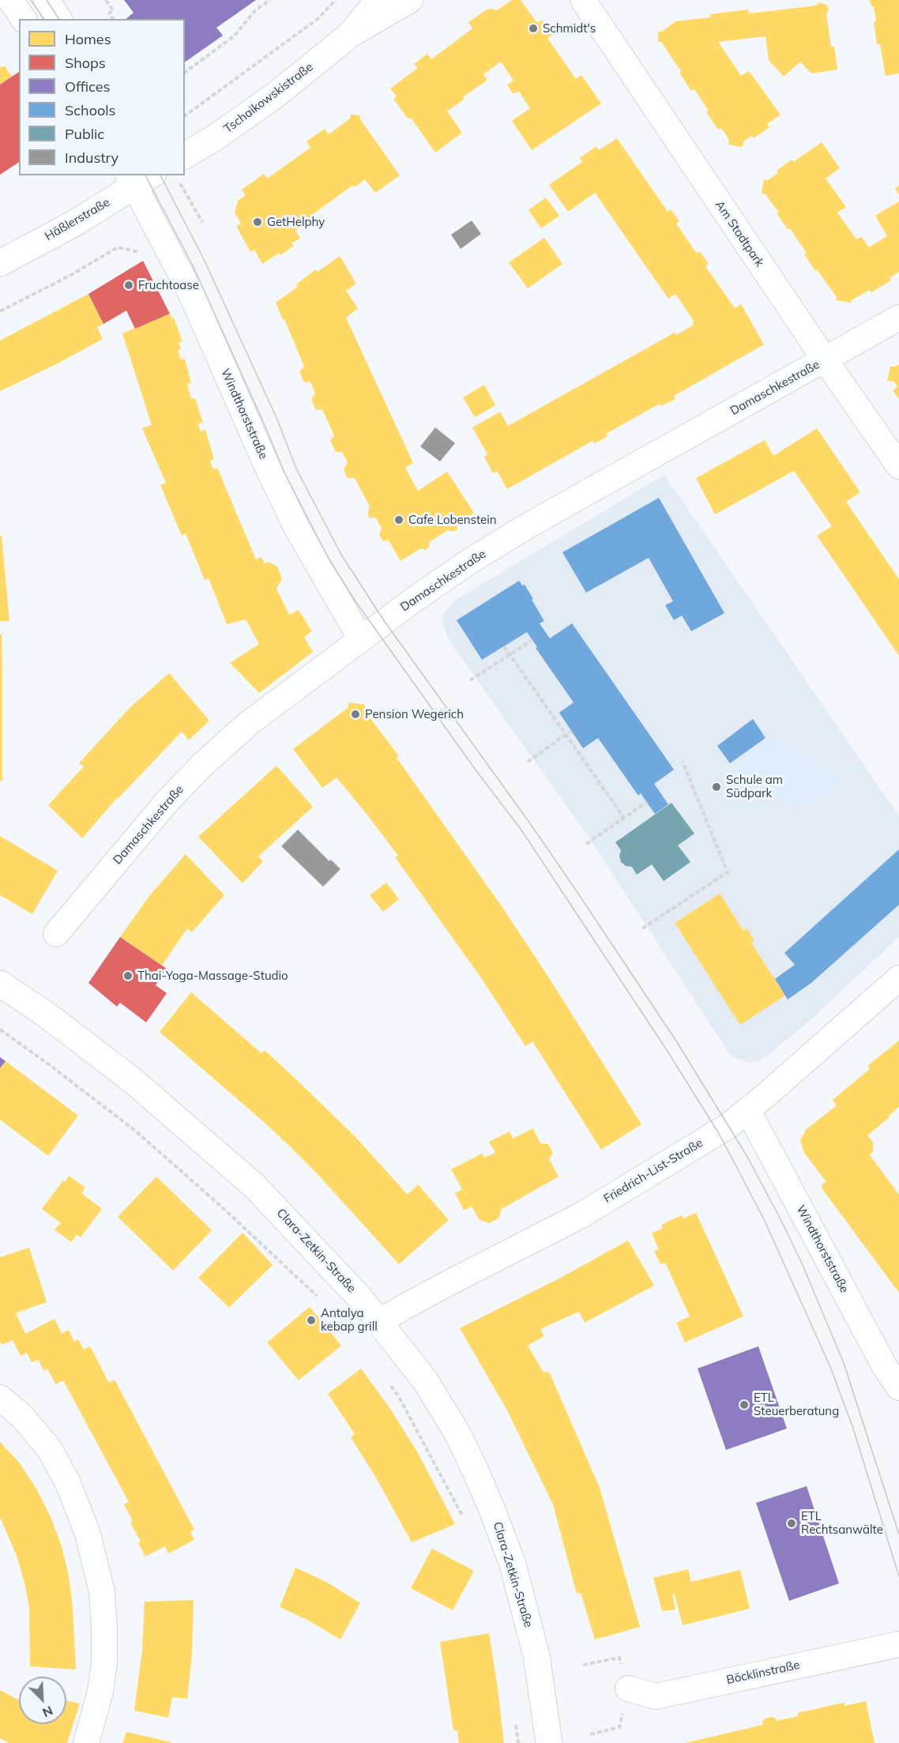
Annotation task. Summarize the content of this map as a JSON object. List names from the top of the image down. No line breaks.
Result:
{"streets":{"main road":["Tschaikowskistraße","Häßlerstraße","Clara-Zetkin-Straße"],"street":["Am Stadtpark","Damaschkestraße","Windthorststraße","Friedrich-List-Straße","Böcklinstraße"]},"crossings":[["Häßlerstraße","Windthorststraße"],["Am Stadtpark","Damaschkestraße"],["Damaschkestraße","Windthorststraße"],["Windthorststraße","Friedrich-List-Straße"],["Friedrich-List-Straße","Clara-Zetkin-Straße"]],"places":["Schmidt's","GetHelphy","Fruchtoase","Cafe Lobenstein","Pension Wegerich","Schule am Südpark","Thai-Yoga-Massage-Studio","Antalya kebap grill","ETL Steuerberatung","ETL Rechtsanwälte"],"legend":["Homes","Shops","Offices","Schools","Public","Industry"],"north":"bottom right"}
